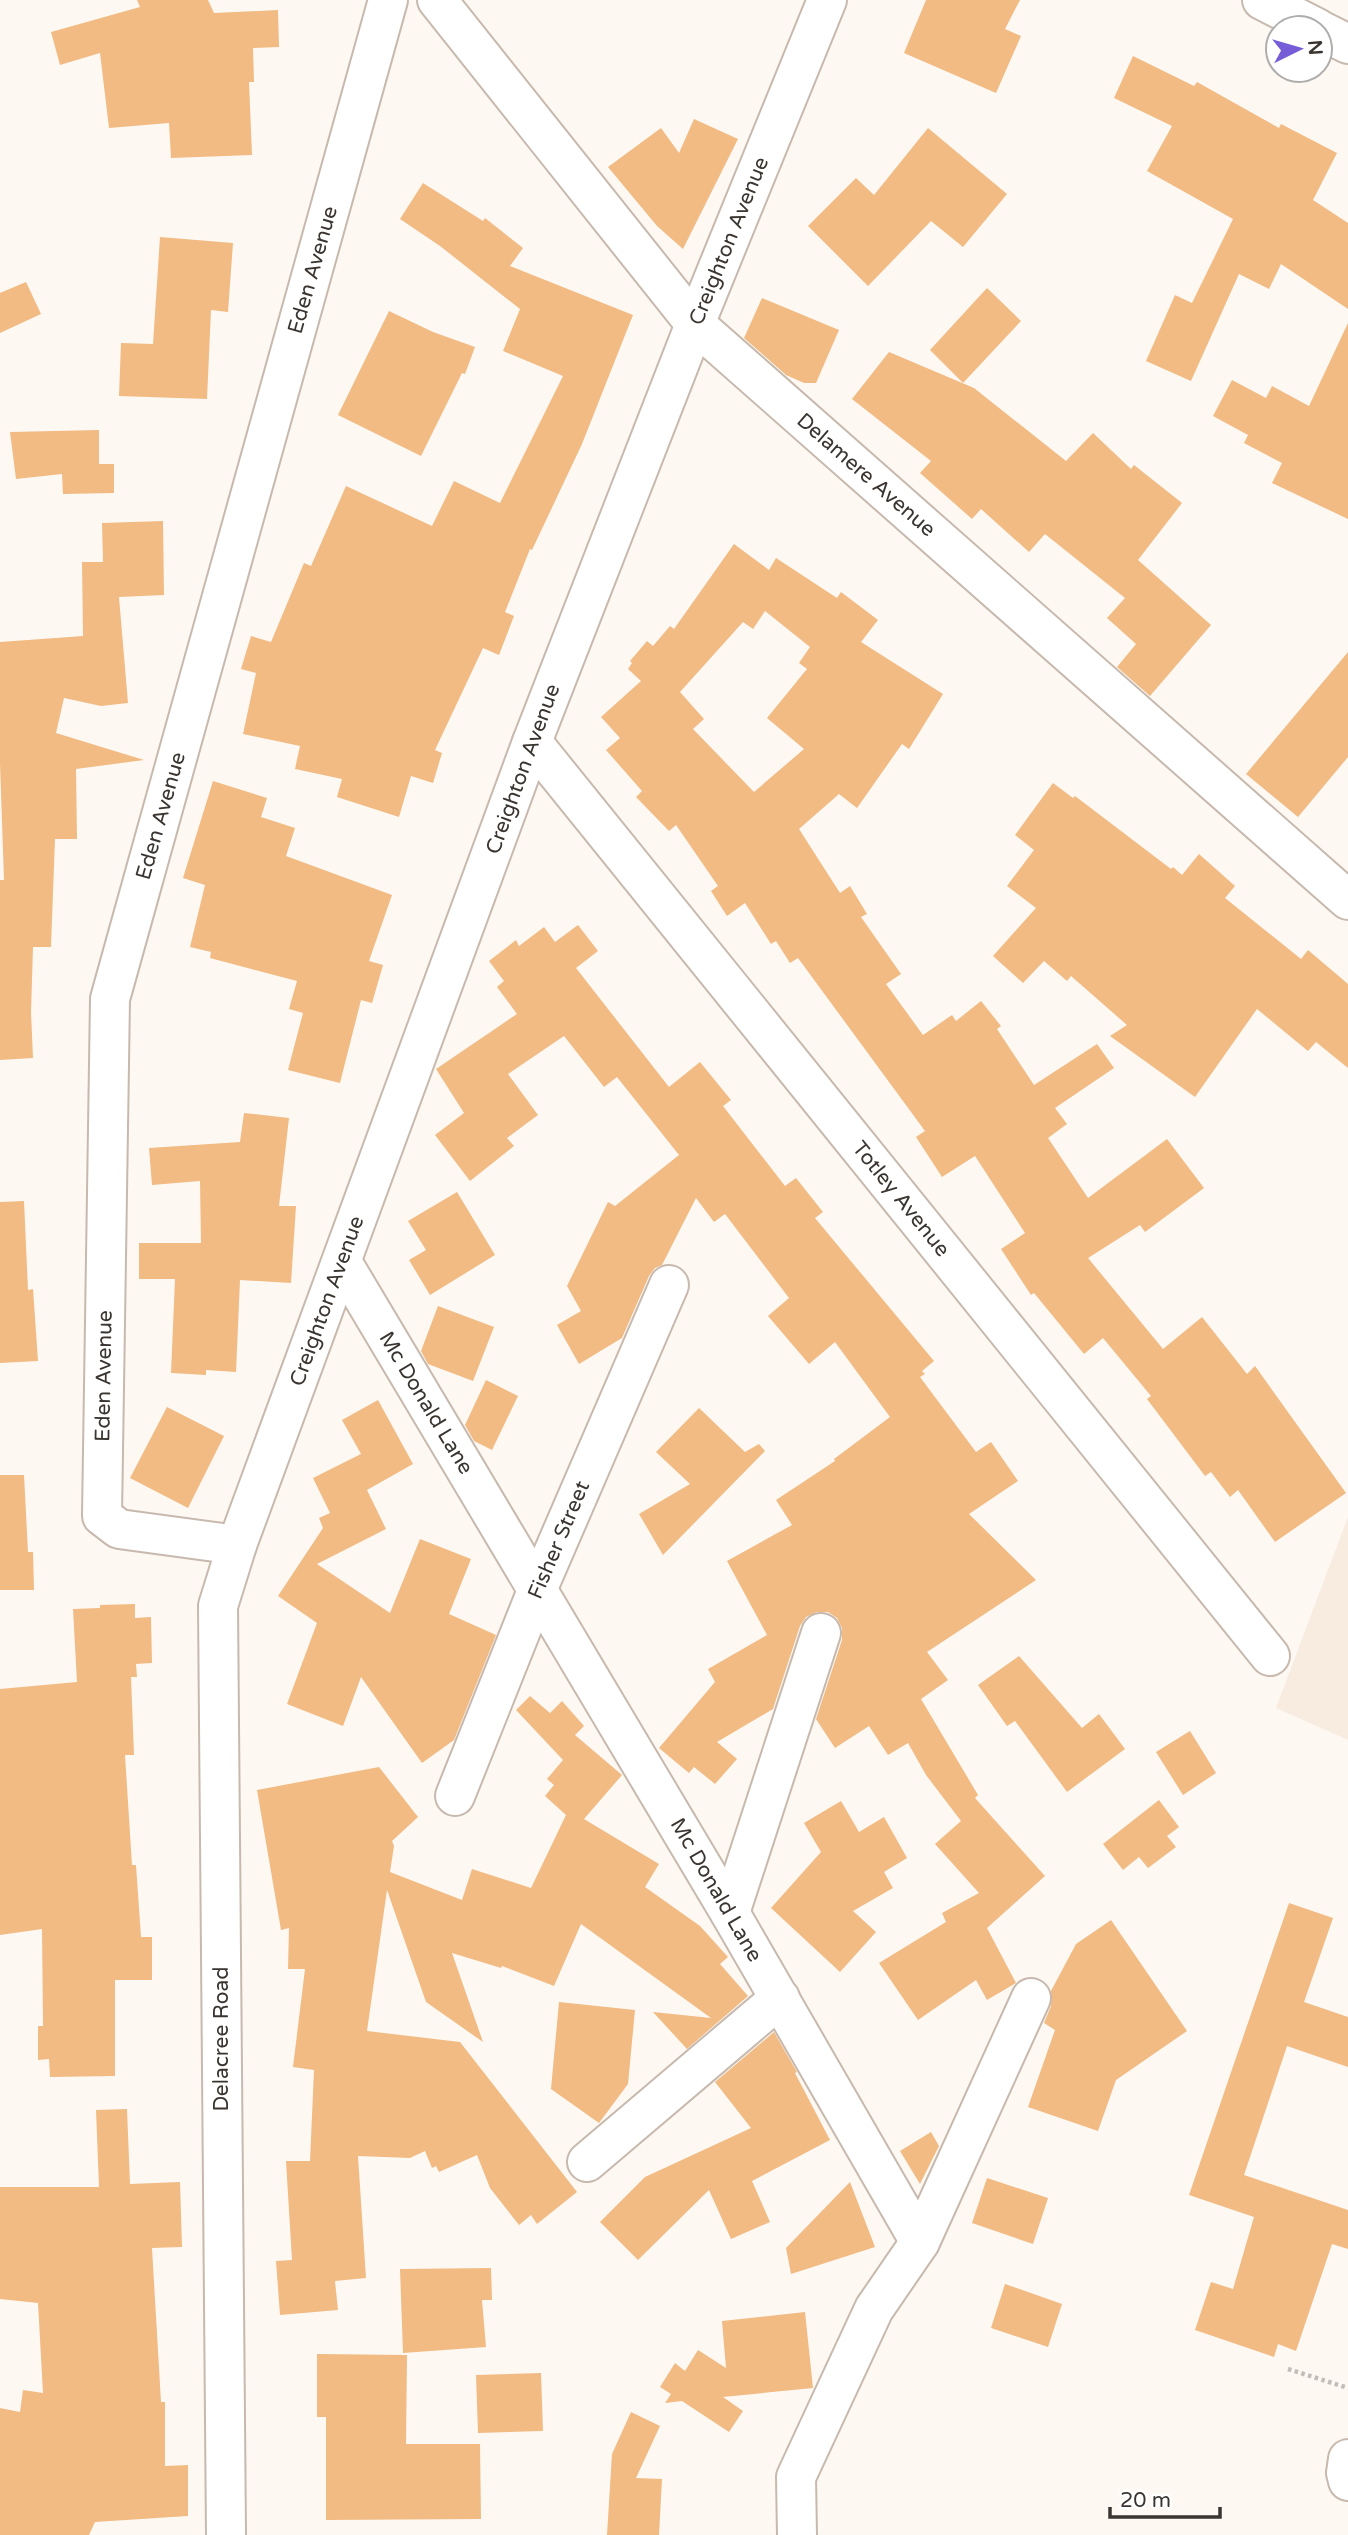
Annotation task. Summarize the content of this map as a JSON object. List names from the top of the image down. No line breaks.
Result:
{"streets":{"street":["Creighton Avenue","Eden Avenue","Delamere Avenue","Totley Avenue","Mc Donald Lane","Fisher Street","Delacree Road"]},"crossings":[["Creighton Avenue","Eden Avenue"],["Creighton Avenue","Delamere Avenue"],["Creighton Avenue","Totley Avenue"],["Creighton Avenue","Mc Donald Lane"],["Creighton Avenue","Delacree Road"],["Eden Avenue","Delacree Road"],["Mc Donald Lane","Fisher Street"]],"scale_bar":"20 m","north":"right"}
